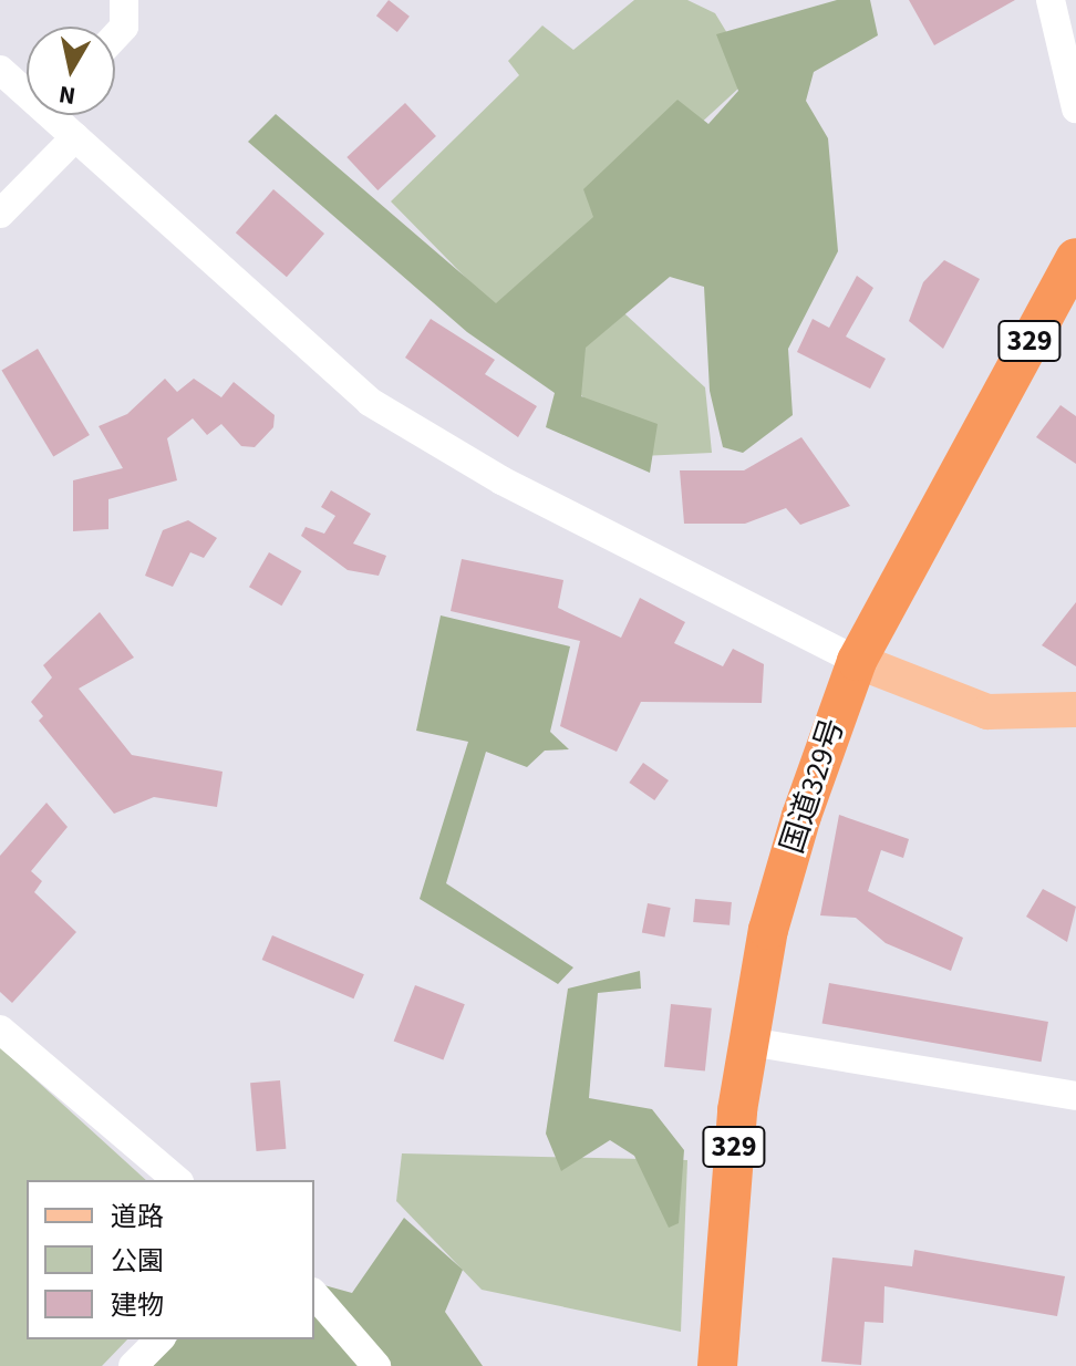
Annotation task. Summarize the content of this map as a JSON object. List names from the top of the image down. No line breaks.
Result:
{"streets":{"highway":["329","国道329号"]},"legend":["道路","公園","建物"],"north":"bottom"}
